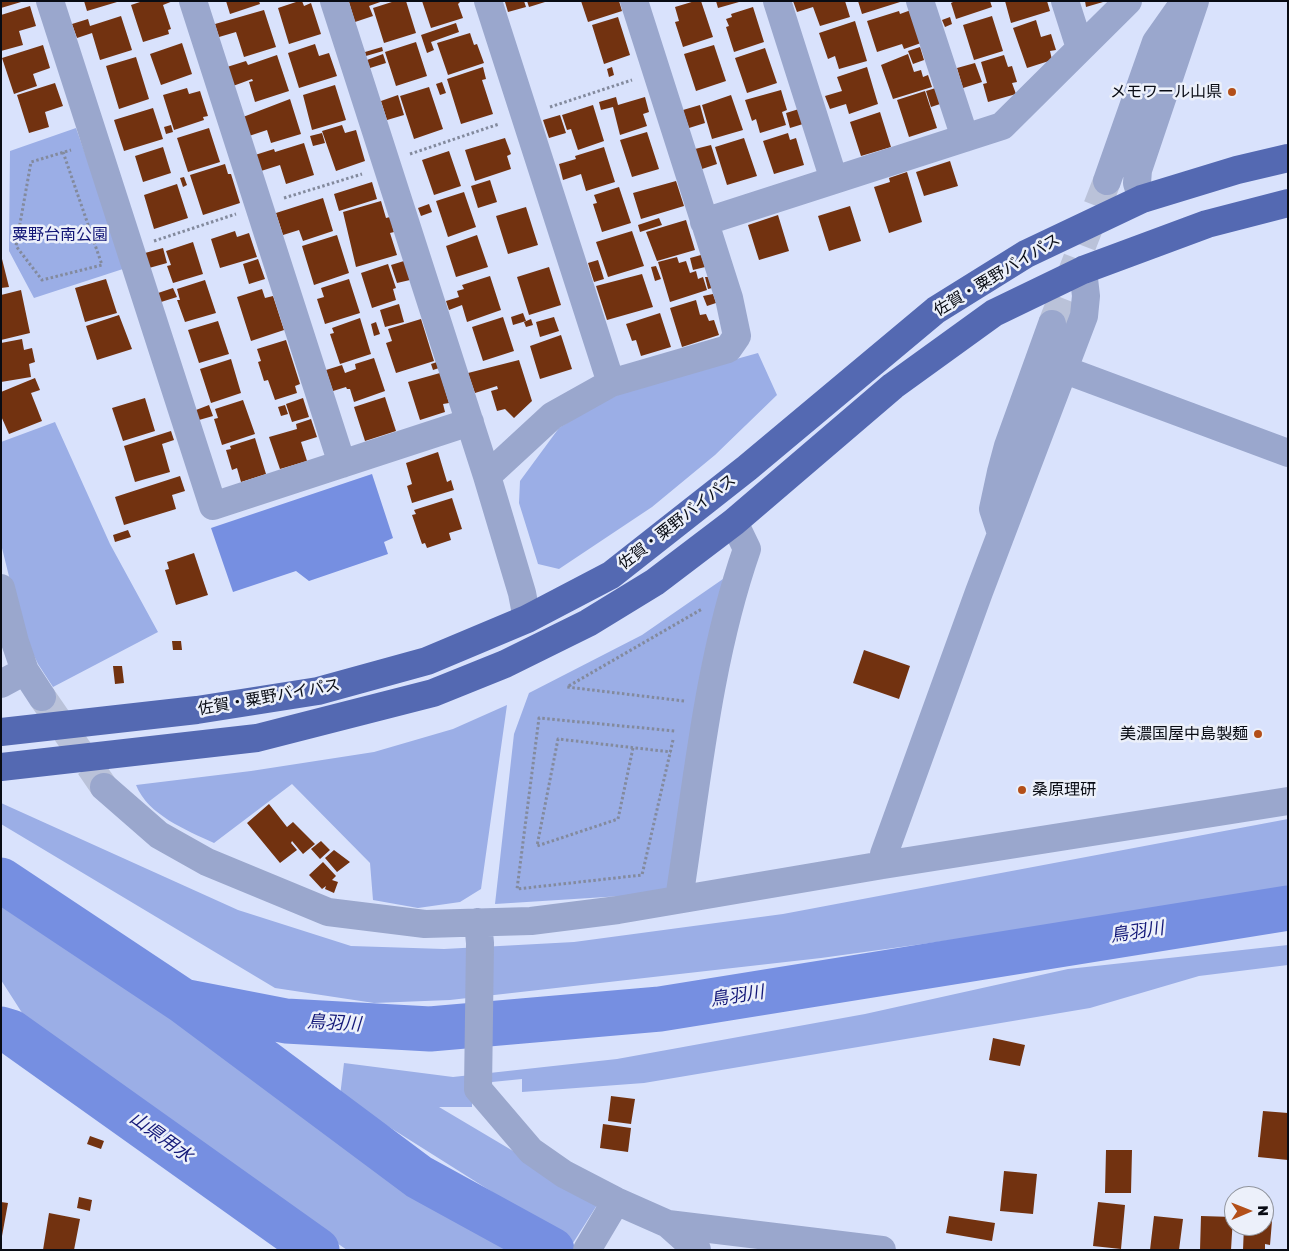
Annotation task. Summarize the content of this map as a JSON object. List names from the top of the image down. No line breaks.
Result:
{"streets":{"highway":["佐賀・粟野バイパス"]},"water":["鳥羽川","山県用水"],"parks":["粟野台南公園"],"places":["メモワール山県","美濃国屋中島製麺","桑原理研"],"north":"right"}
